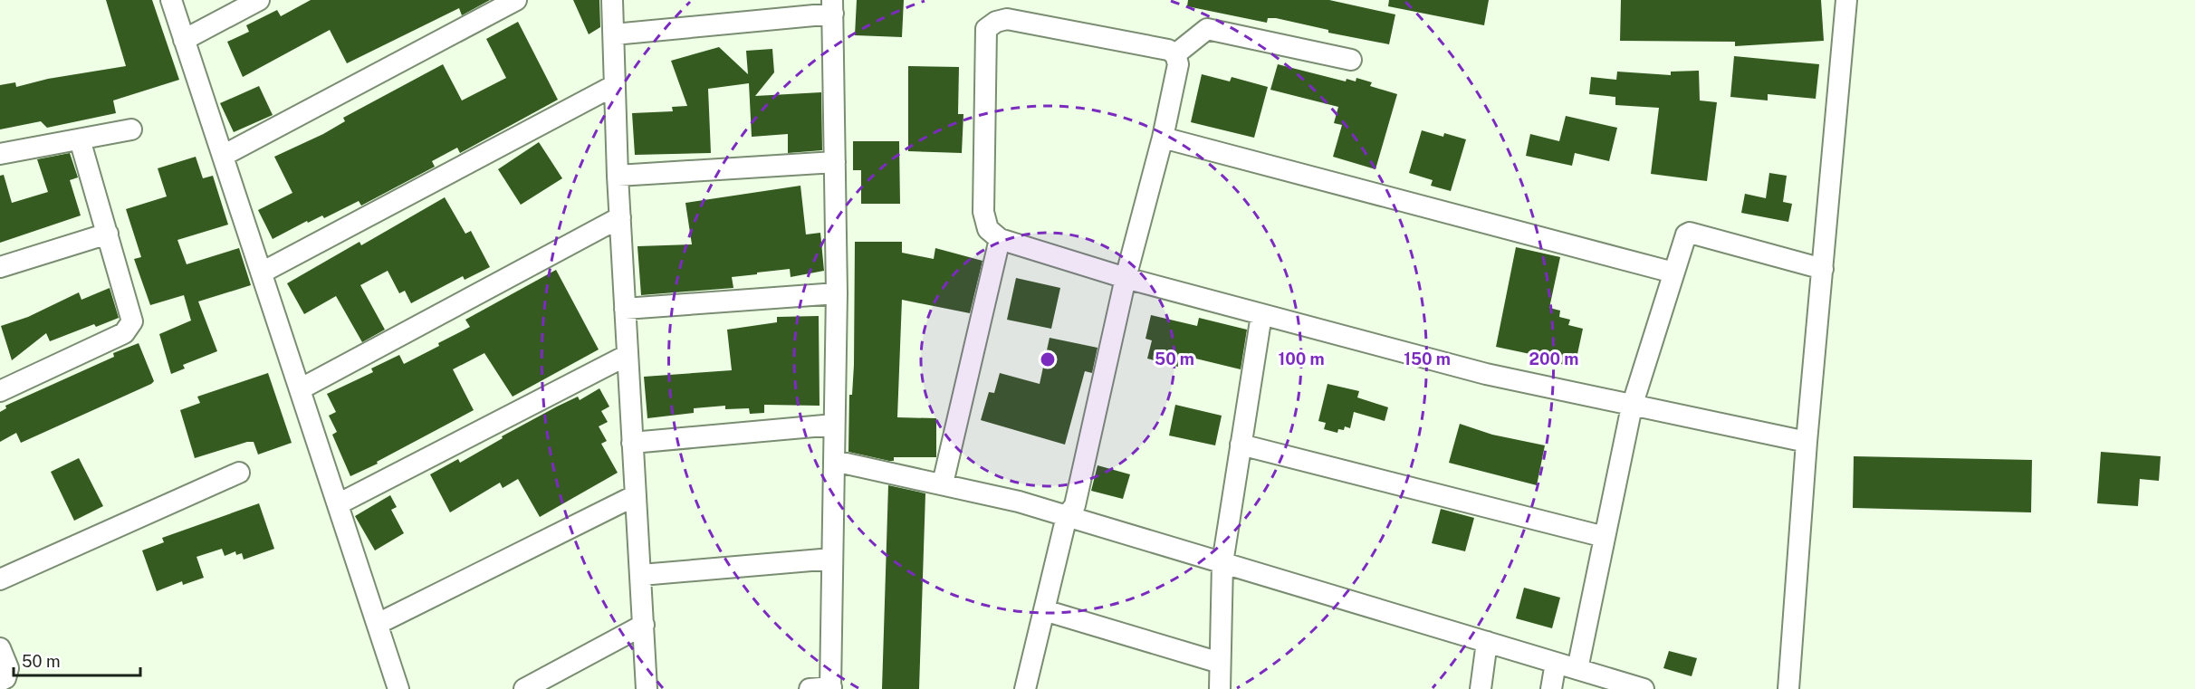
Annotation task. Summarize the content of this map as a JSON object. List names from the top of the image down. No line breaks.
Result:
{"scale_bar":"50 m","rings":["50 m","100 m","150 m","200 m"]}
